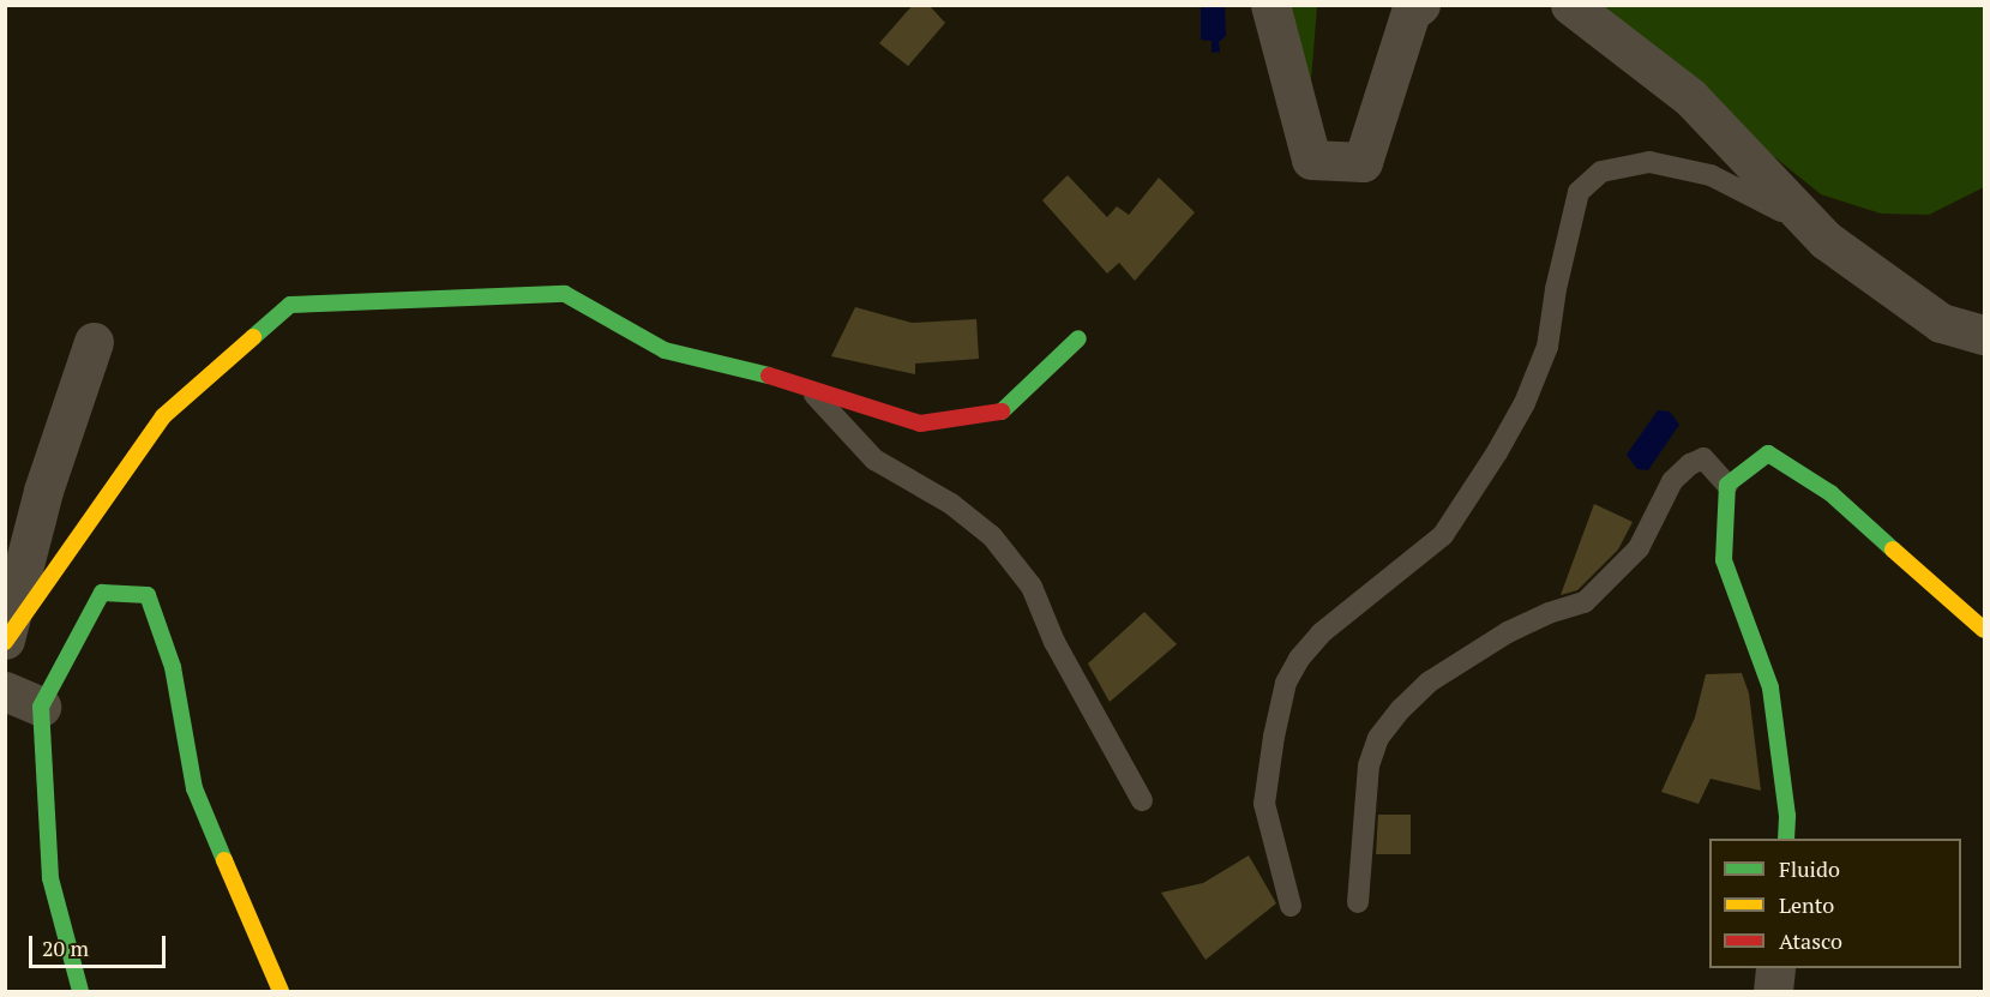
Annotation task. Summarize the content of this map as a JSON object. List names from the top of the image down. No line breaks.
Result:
{"legend":["Fluido","Lento","Atasco"],"scale_bar":"20 m"}
